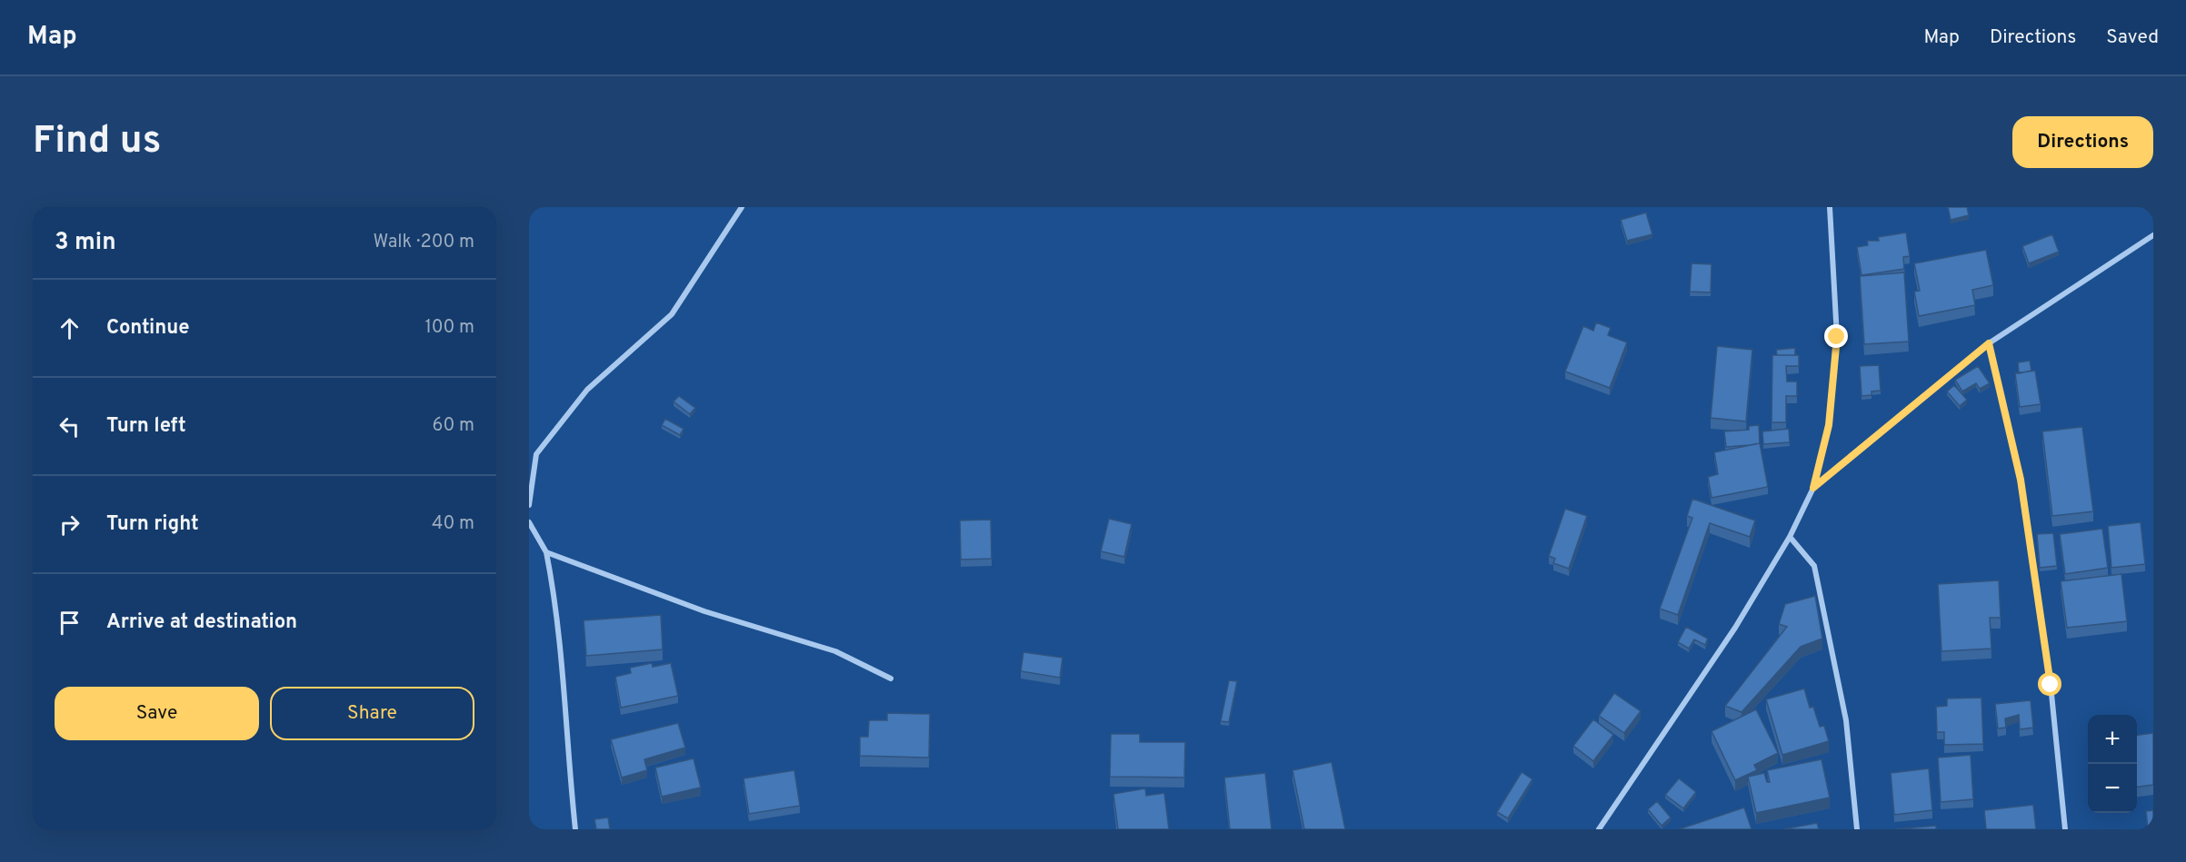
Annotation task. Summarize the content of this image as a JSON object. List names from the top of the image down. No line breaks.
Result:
{"page":{"header":"Map","nav":["Map","Directions","Saved"],"buttons":["Directions",["Save","Share"]],"title":"Find us","heading":["3 min","Walk · 200 m"],"list":[["Continue","100 m"],["Turn left","60 m"],["Turn right","40 m"],"Arrive at destination"],"map_buttons":["+","−"]}}
